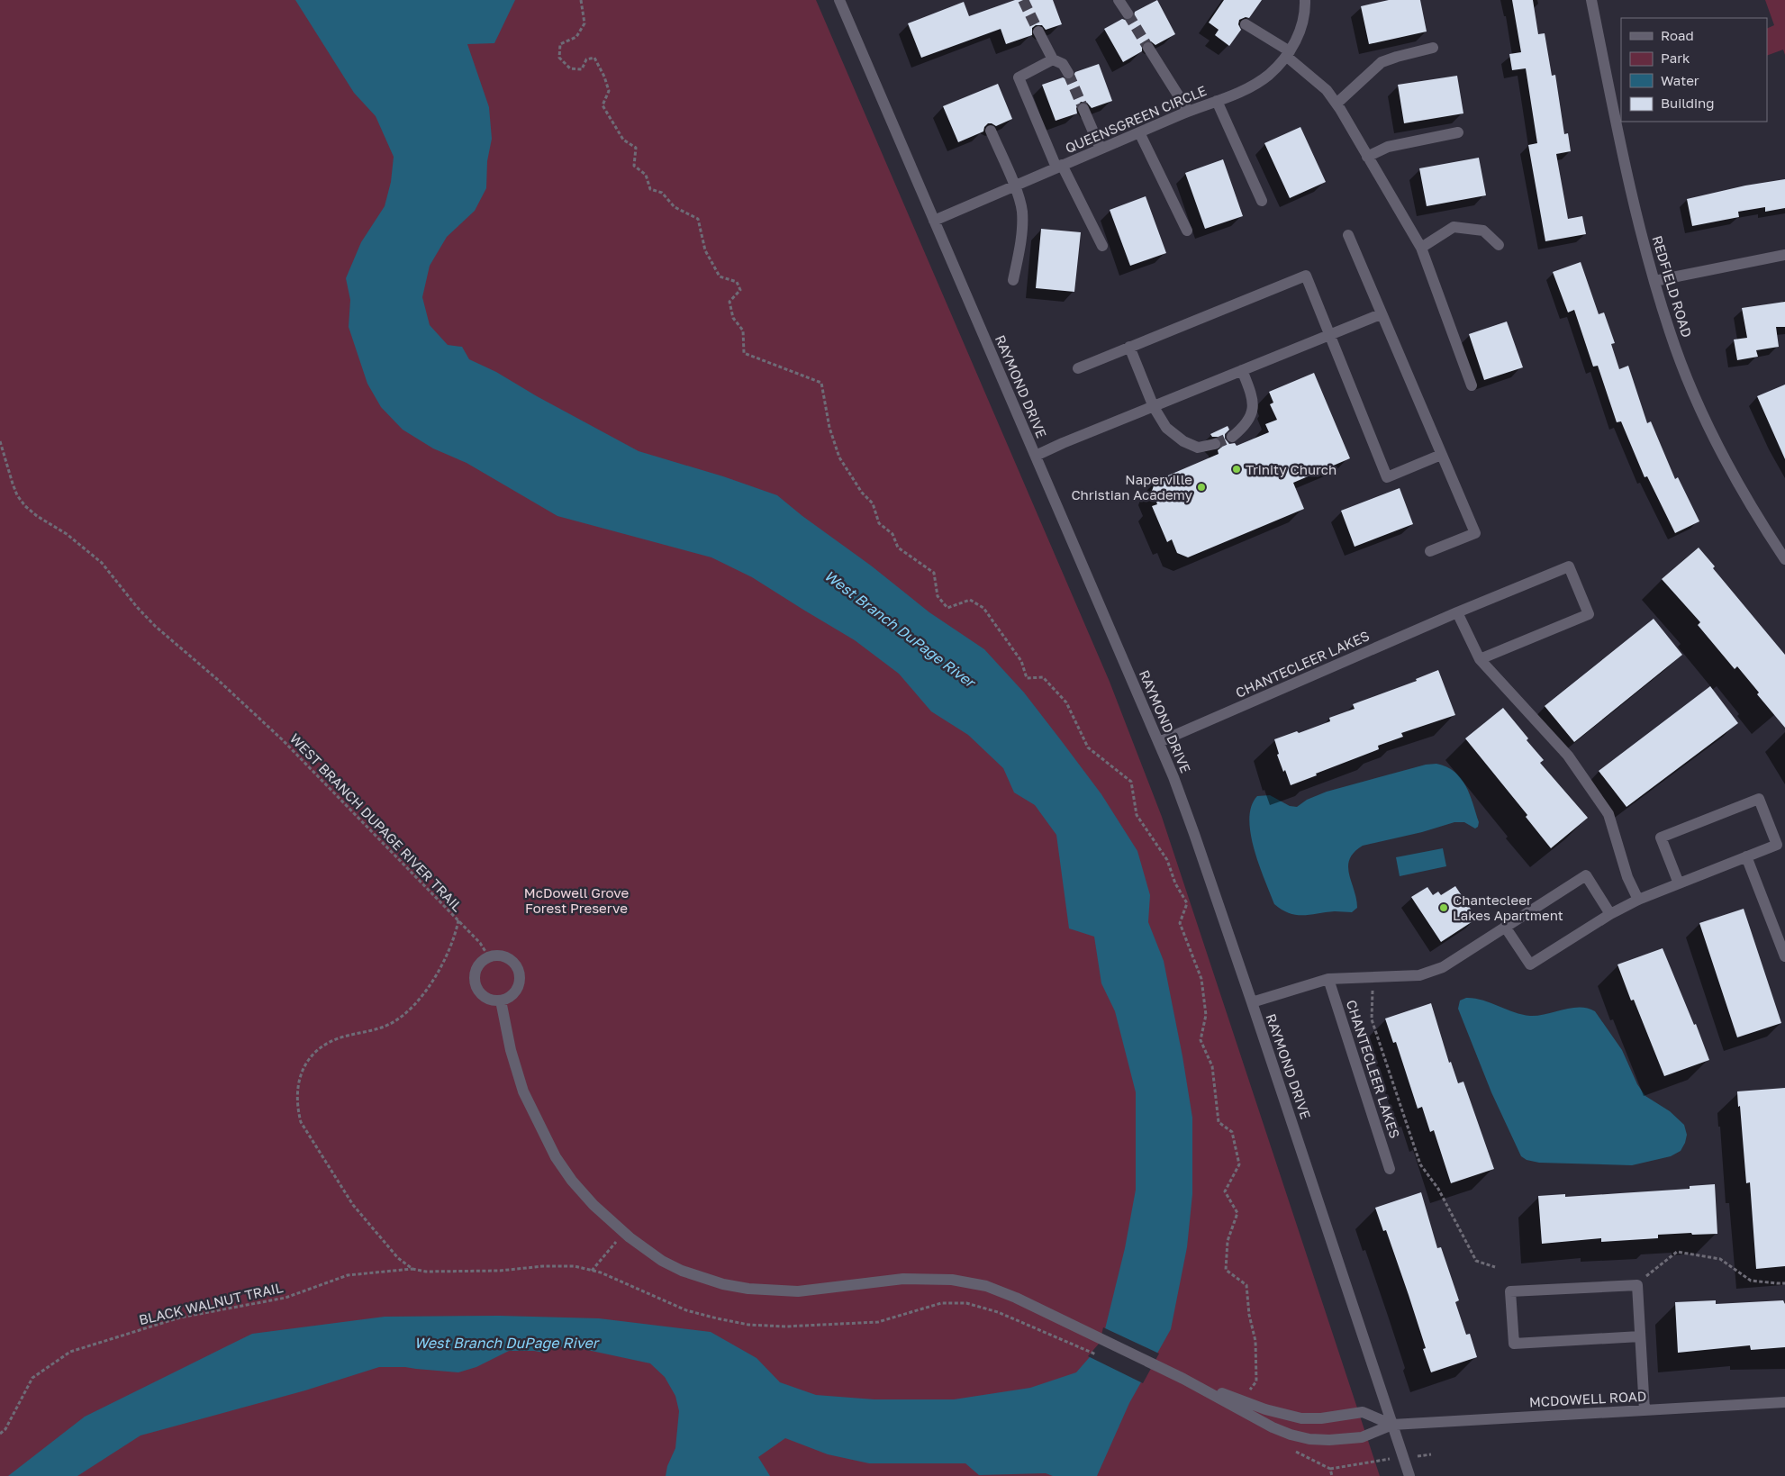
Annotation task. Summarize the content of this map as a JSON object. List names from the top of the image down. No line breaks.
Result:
{"streets":{"street":["QUEENSGREEN CIRCLE","REDFIELD ROAD","RAYMOND DRIVE","CHANTECLEER LAKES","MCDOWELL ROAD"],"path":["WEST BRANCH DUPAGE RIVER TRAIL","BLACK WALNUT TRAIL"]},"crossings":[["QUEENSGREEN CIRCLE","RAYMOND DRIVE"],["RAYMOND DRIVE","CHANTECLEER LAKES"],["RAYMOND DRIVE","MCDOWELL ROAD"],["WEST BRANCH DUPAGE RIVER TRAIL","BLACK WALNUT TRAIL"]],"water":["West Branch DuPage River"],"parks":["McDowell Grove Forest Preserve"],"places":["Trinity Church","Naperville Christian Academy","Chantecleer Lakes Apartment"],"legend":["Road","Park","Water","Building"]}
